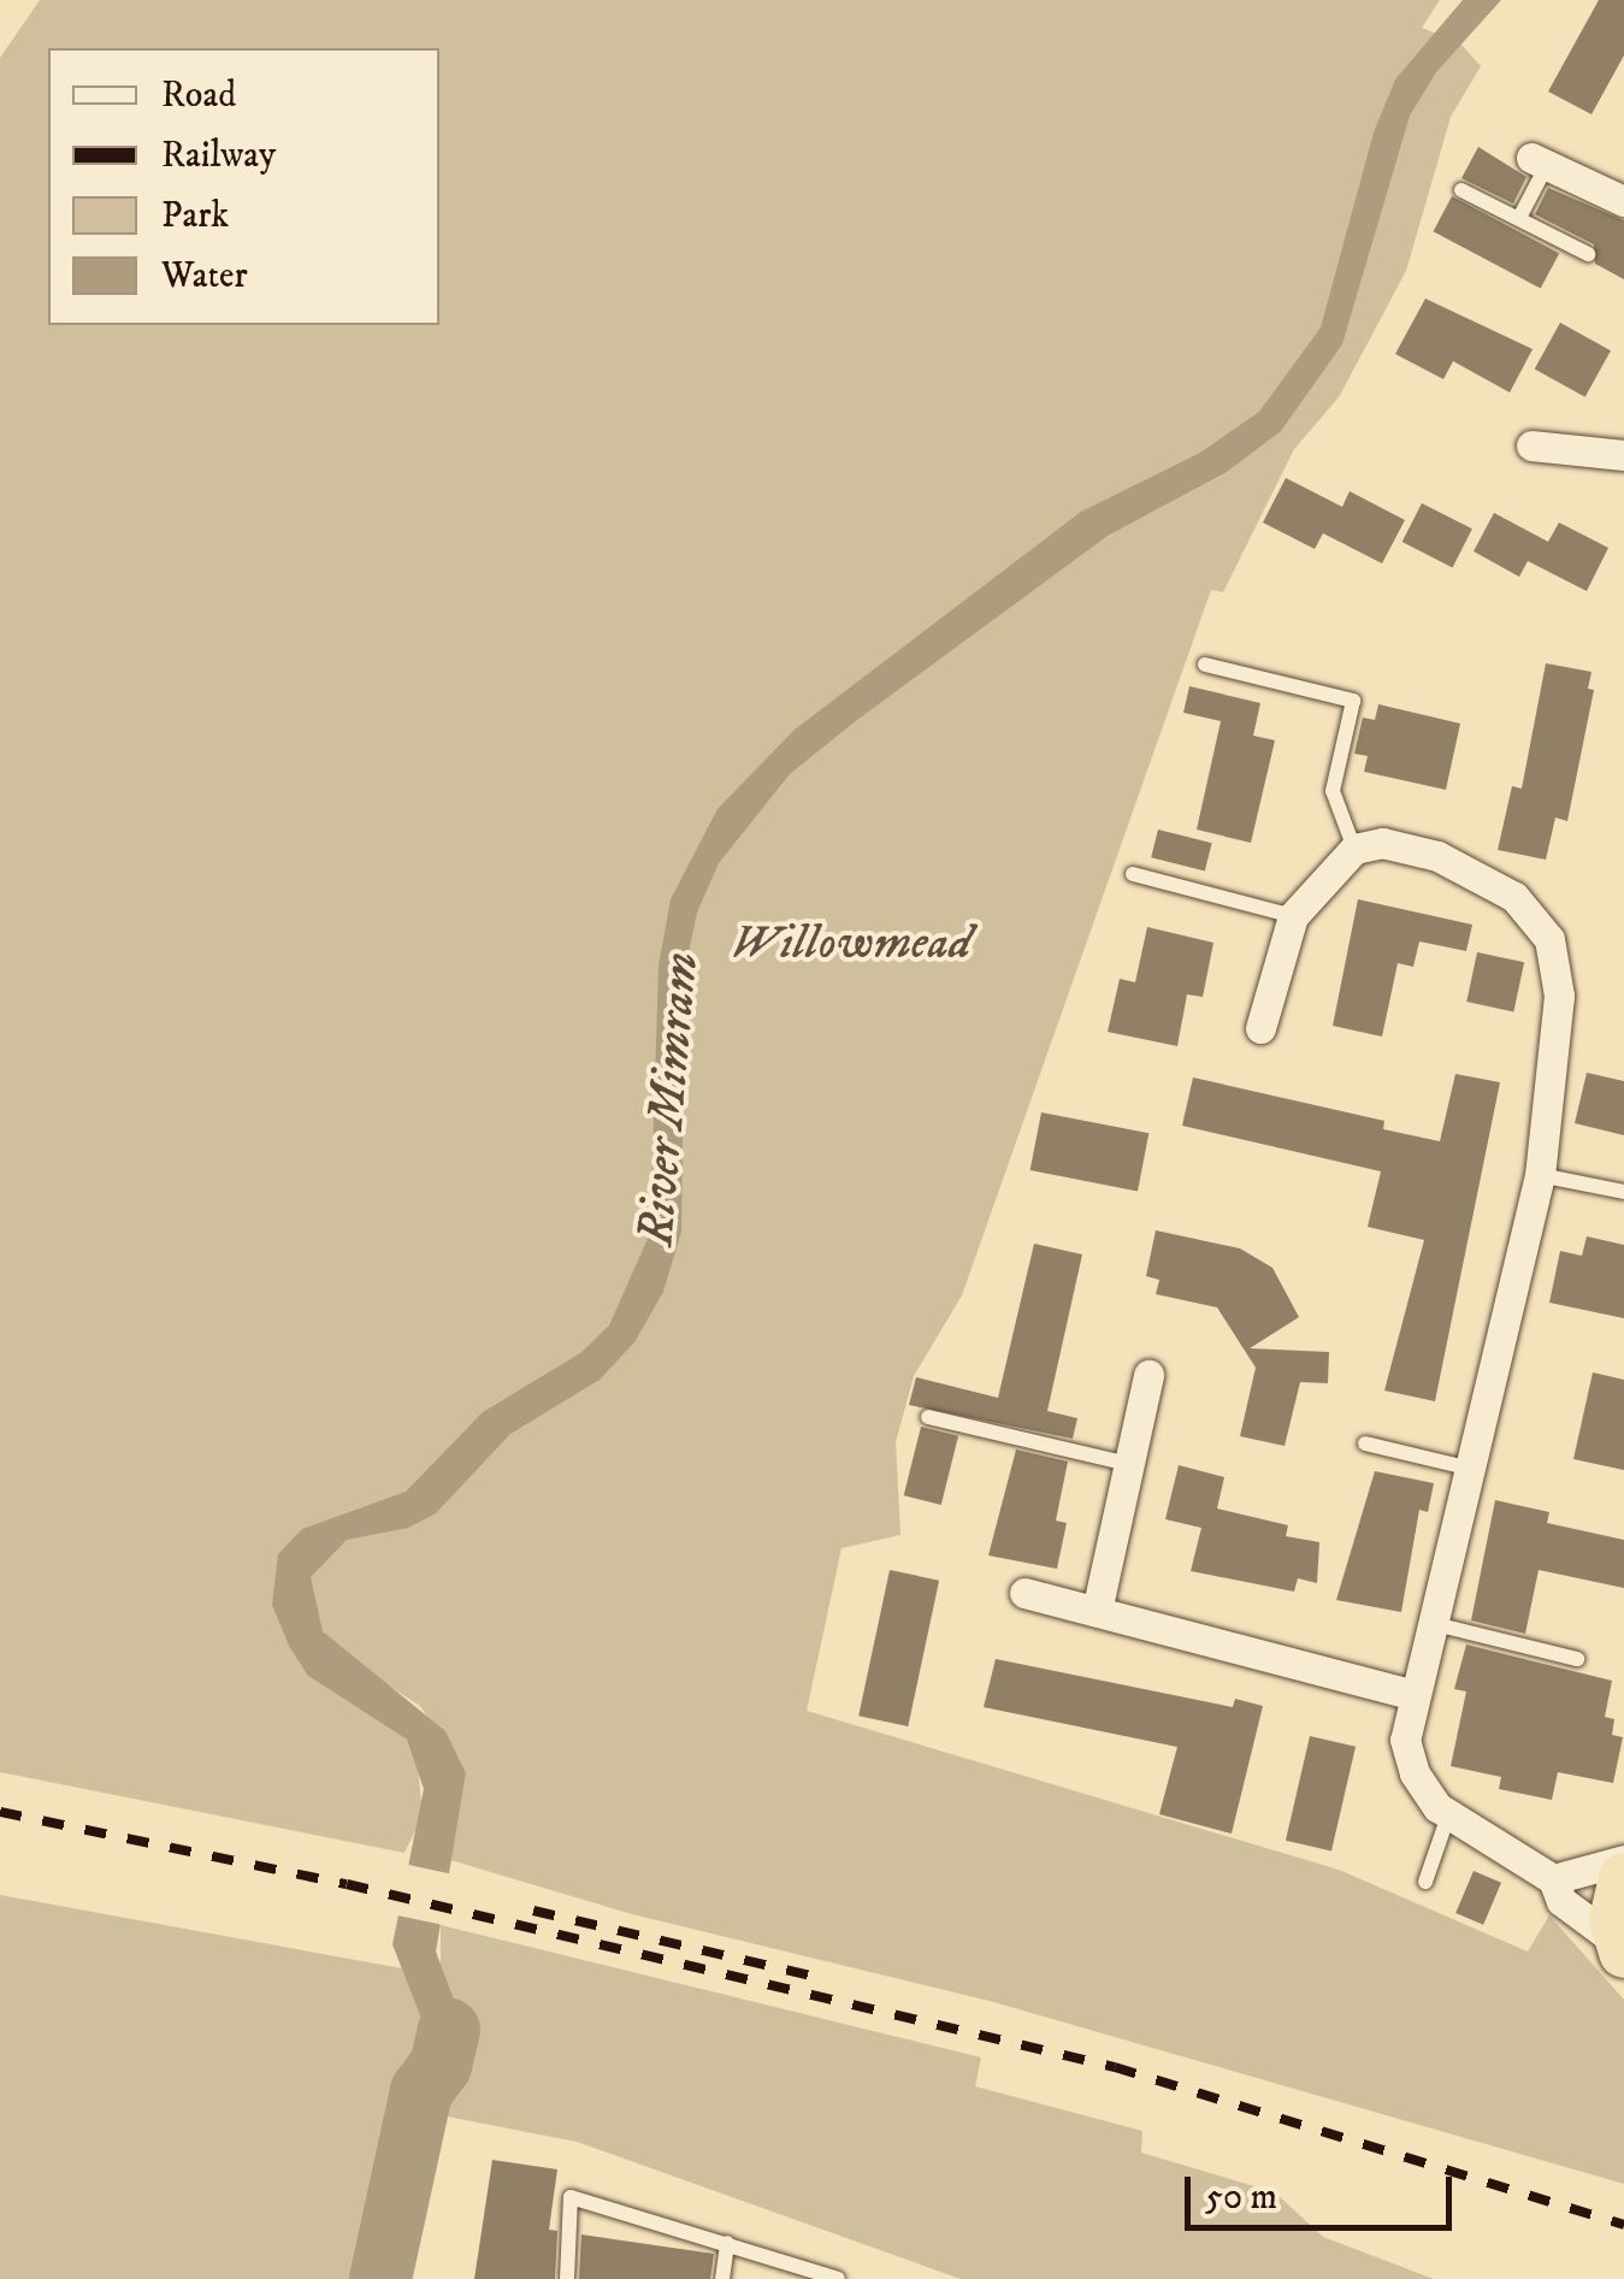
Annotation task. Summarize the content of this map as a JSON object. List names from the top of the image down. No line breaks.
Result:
{"water":["River Mimram"],"parks":["Willowmead"],"legend":["Road","Railway","Park","Water"],"scale_bar":"50 m"}
